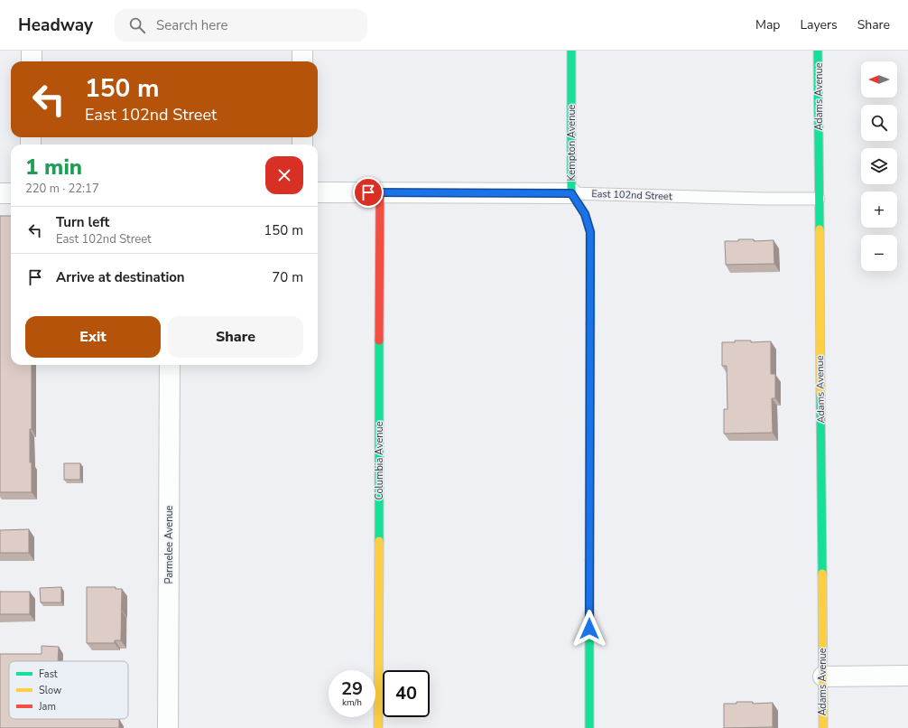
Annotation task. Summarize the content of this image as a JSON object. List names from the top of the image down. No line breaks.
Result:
{"streets":{"street":["Adams Avenue","Kempton Avenue","East 102nd Street","Columbia Avenue","Parmelee Avenue"]},"crossings":[["Adams Avenue","East 102nd Street"],["Kempton Avenue","East 102nd Street"],["East 102nd Street","Columbia Avenue"]],"legend":["Fast","Slow","Jam"],"north":"left","page":{"header":"Headway","search":"Search here","nav":["Map","Layers","Share"],"map_buttons":["+","−"],"turn":["150 m","East 102nd Street"],"heading":["1 min","220 m · 22:17"],"list":[{"name":"Turn left","note":"East 102nd Street","value":"150 m"},{"name":"Arrive at destination","value":"70 m"}],"buttons":["Exit","Share"],"speed":"29 km/h","limit":"40"}}
